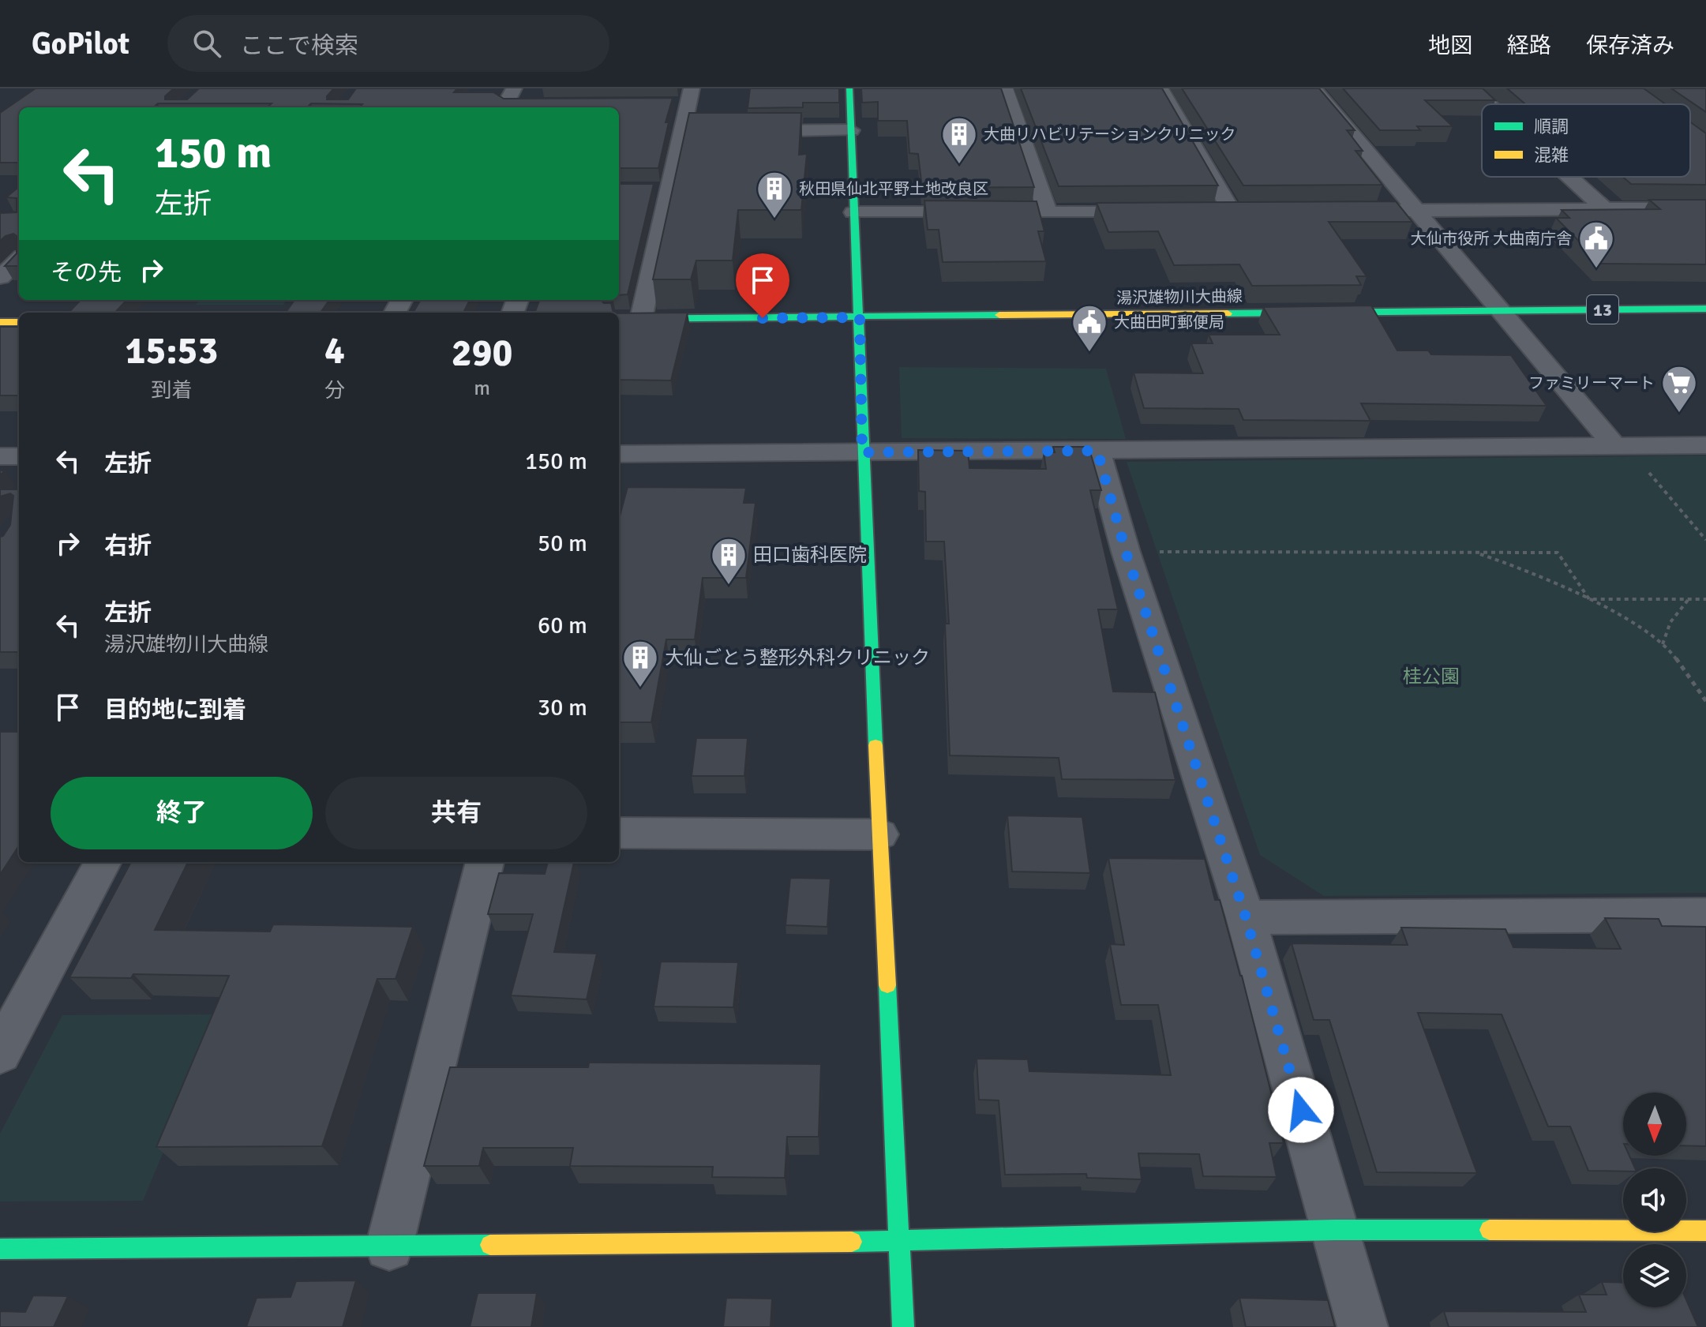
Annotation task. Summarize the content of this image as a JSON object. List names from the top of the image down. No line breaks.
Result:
{"streets":{"street":["湯沢雄物川大曲線","13"]},"parks":["桂公園"],"places":{"building":["大曲リハビリテーションクリニック","秋田県仙北平野土地改良区","田口歯科医院","大仙ごとう整形外科クリニック"],"public building":["大仙市役所 大曲南庁舎","大曲田町郵便局"],"supermarket":["ファミリーマート"]},"legend":["順調","混雑"],"north":"bottom","page":{"header":"GoPilot","search":"ここで検索","nav":["地図","経路","保存済み"],"turn":["150 m","左折"],"then":"その先","eta":["15:53","到着","4","分","290","m"],"list":[{"name":"左折","value":"150 m"},{"name":"右折","value":"50 m"},{"name":"左折","note":"湯沢雄物川大曲線","value":"60 m"},{"name":"目的地に到着","value":"30 m"}],"buttons":["終了","共有"]}}
